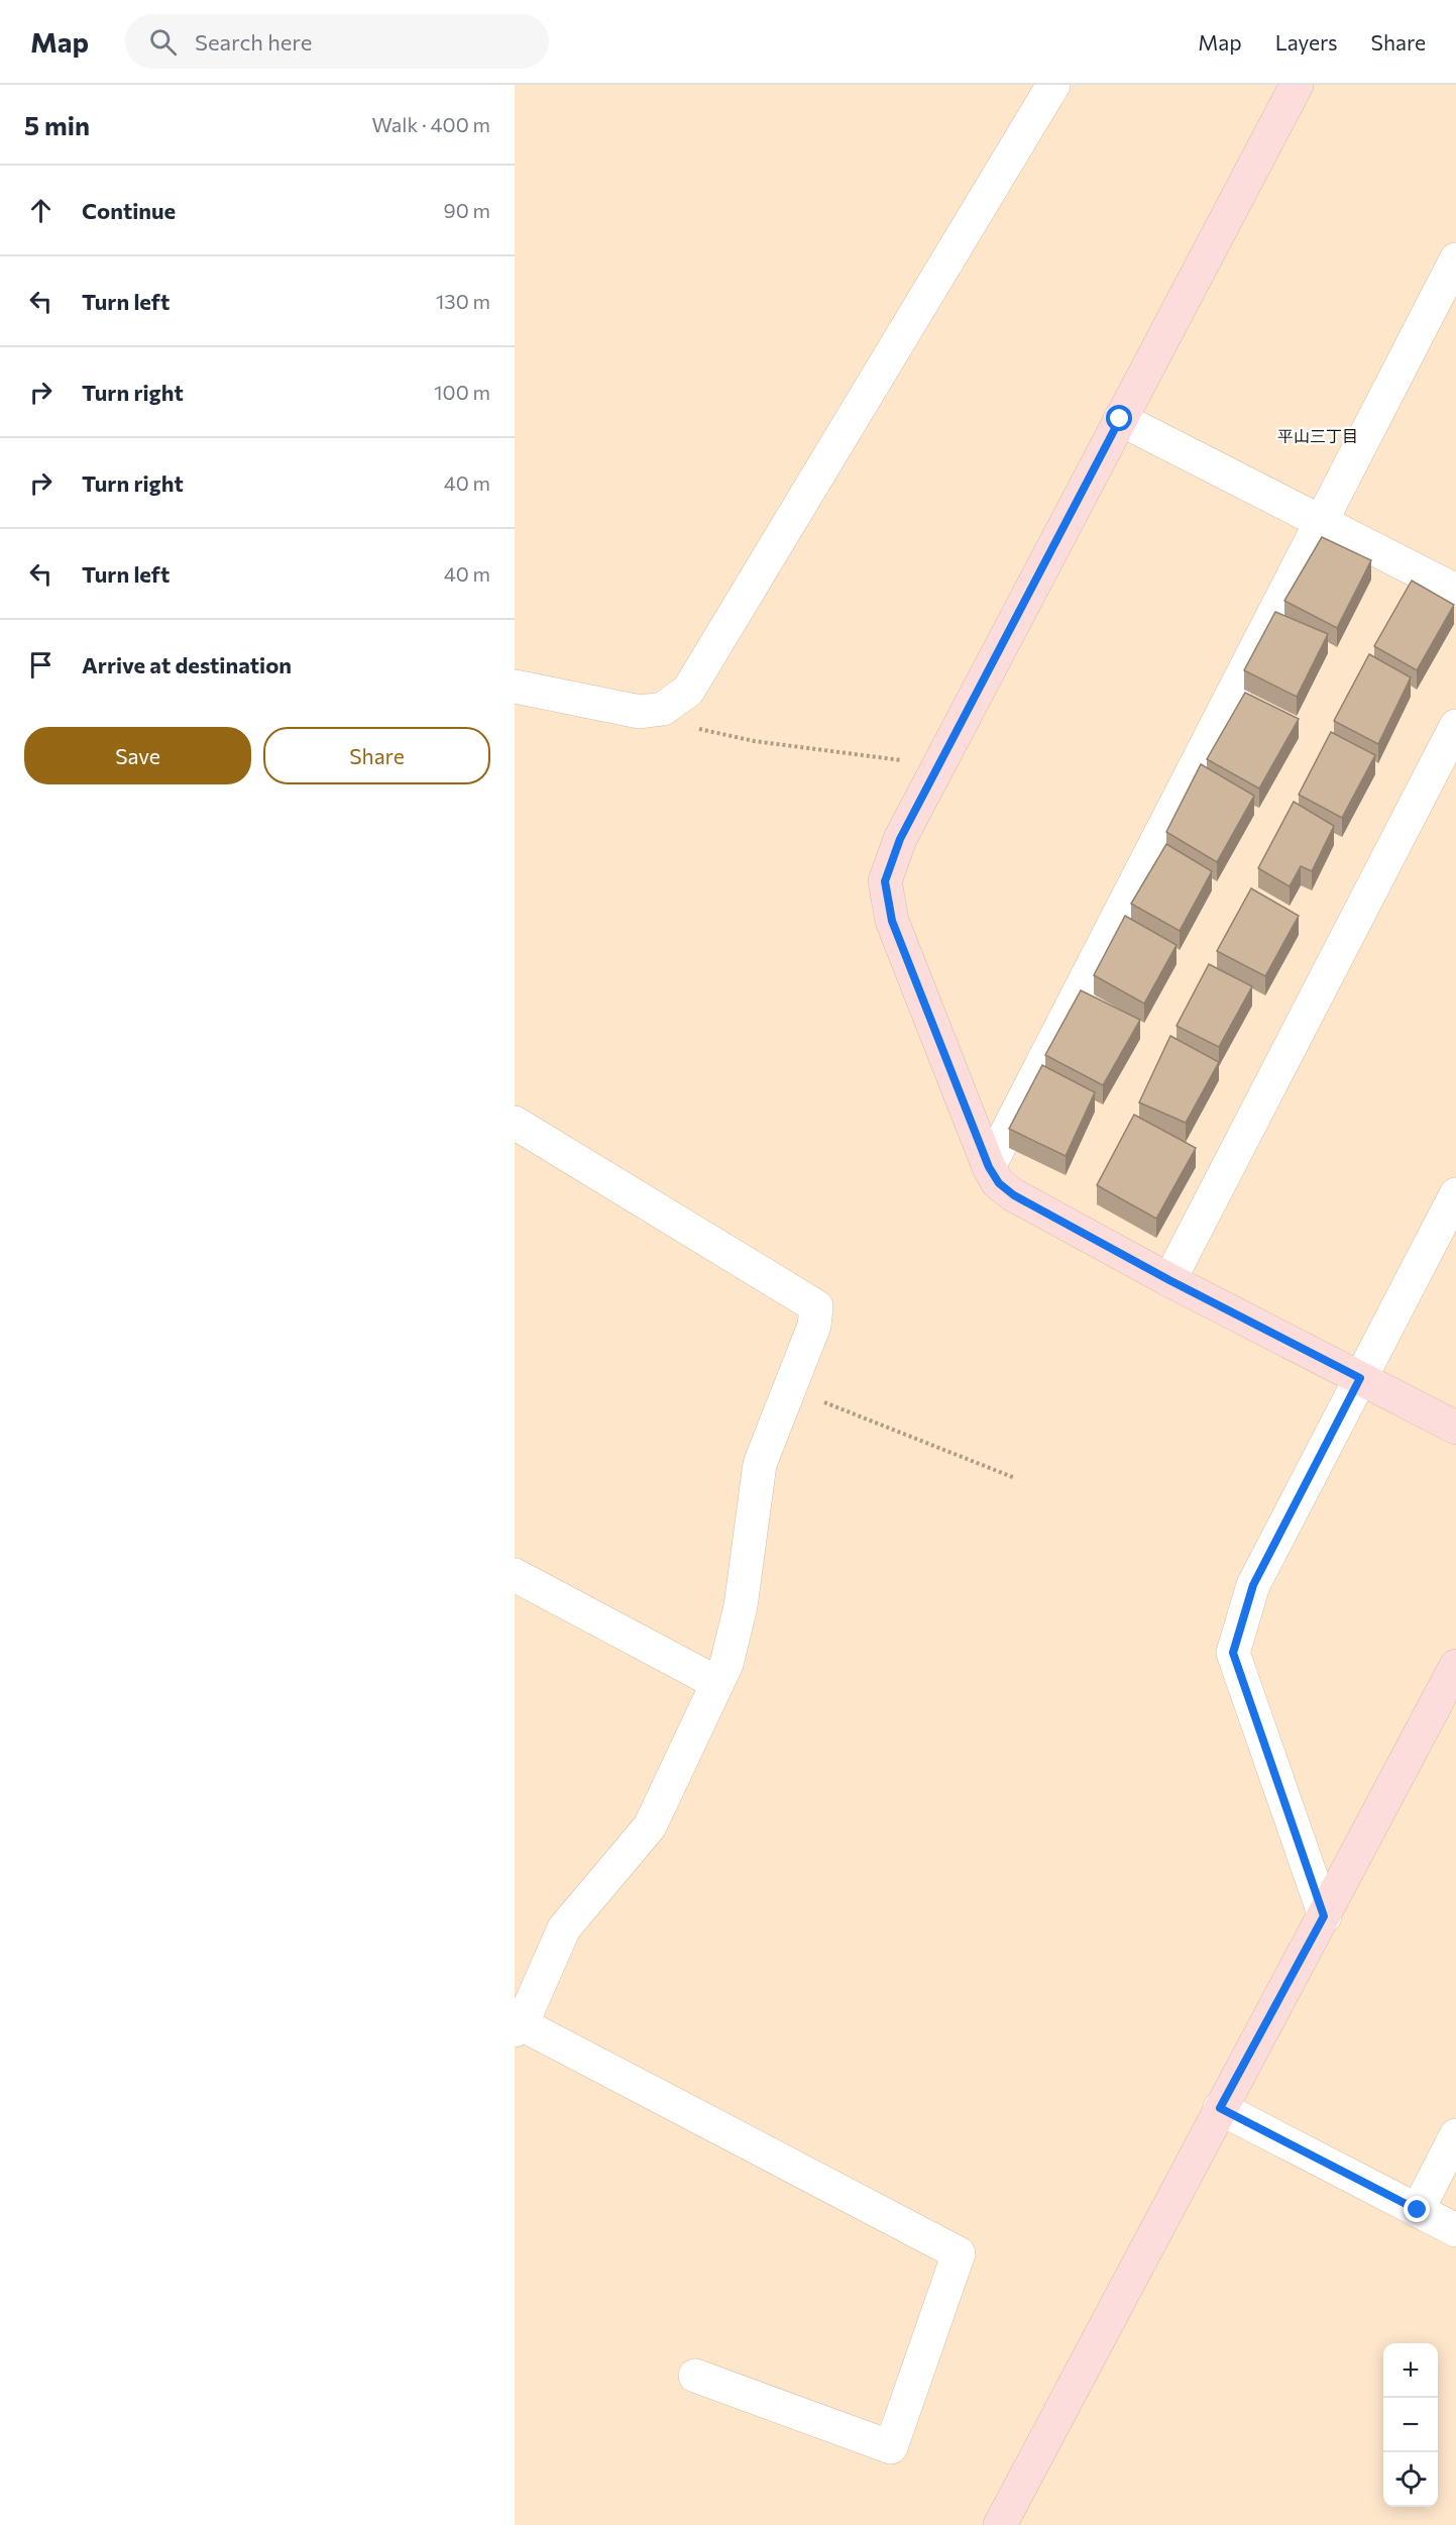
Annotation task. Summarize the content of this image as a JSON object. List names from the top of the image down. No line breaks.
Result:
{"districts":["平山三丁目"],"page":{"header":"Map","search":"Search here","nav":["Map","Layers","Share"],"heading":["5 min","Walk · 400 m"],"list":[["Continue","90 m"],["Turn left","130 m"],["Turn right","100 m"],["Turn right","40 m"],["Turn left","40 m"],"Arrive at destination"],"buttons":["Save","Share"],"map_buttons":["+","−"]}}
